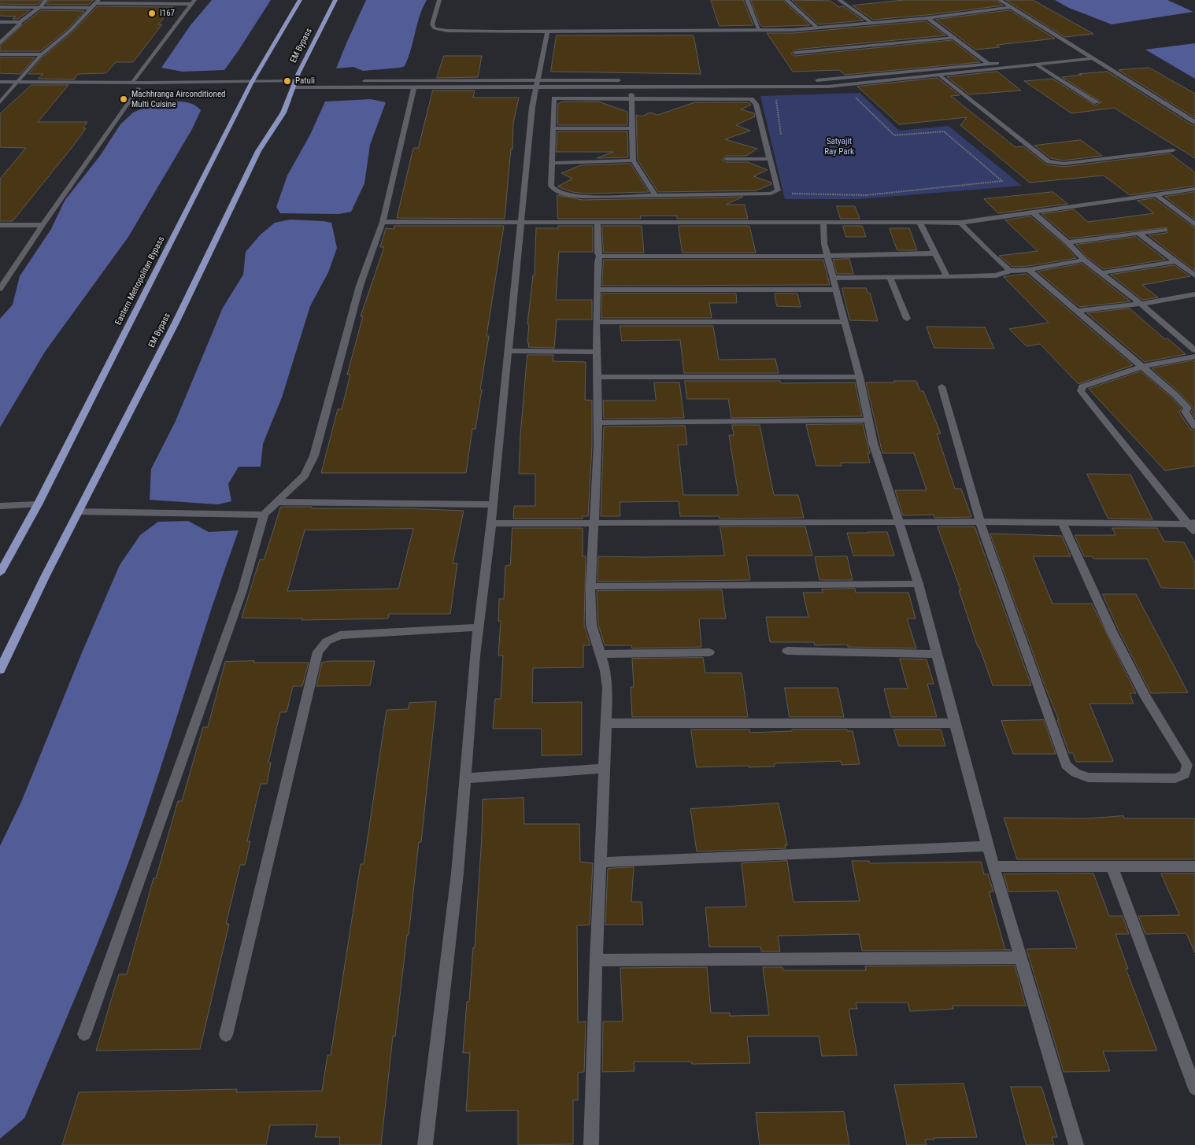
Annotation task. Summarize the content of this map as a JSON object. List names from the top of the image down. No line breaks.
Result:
{"streets":{"main road":["EM Bypass","Eastern Metropolitan Bypass"]},"parks":["Satyajit Ray Park"],"places":["I167","Patuli","Machhranga Airconditioned Multi Cuisine"]}
